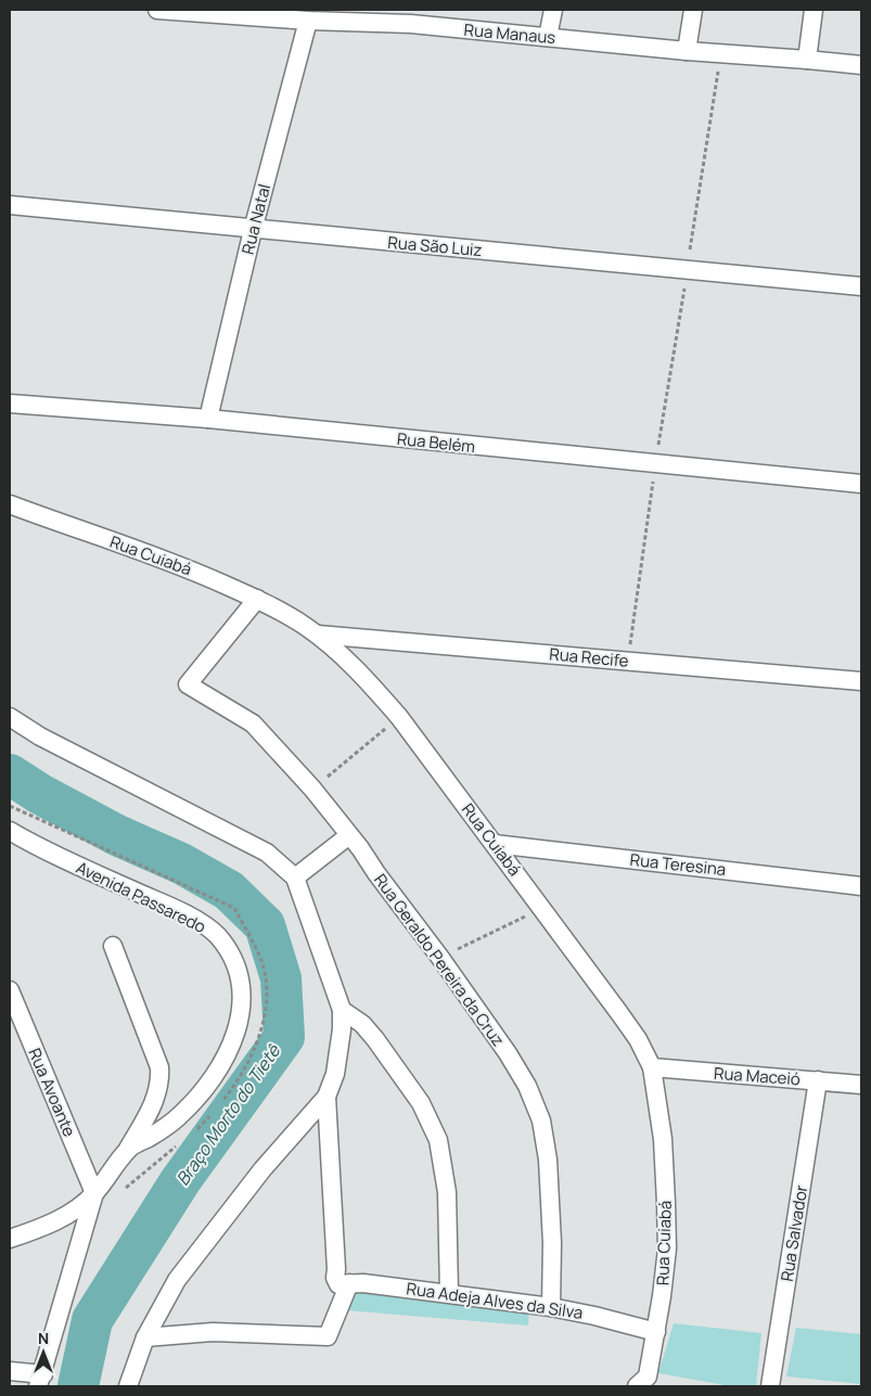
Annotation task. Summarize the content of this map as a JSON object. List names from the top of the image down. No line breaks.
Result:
{"streets":{"street":["Rua Manaus","Rua Natal","Rua São Luiz","Rua Belém","Rua Cuiabá","Rua Recife","Rua Teresina","Avenida Passaredo","Rua Geraldo Pereira da Cruz","Rua Maceió","Rua Avoante","Rua Salvador","Rua Adeja Alves da Silva"]},"crossings":[["Rua Manaus","Rua Natal"],["Rua Natal","Rua São Luiz"],["Rua Natal","Rua Belém"],["Rua Cuiabá","Rua Recife"],["Rua Cuiabá","Rua Teresina"],["Rua Cuiabá","Rua Geraldo Pereira da Cruz"],["Rua Cuiabá","Rua Maceió"],["Rua Cuiabá","Rua Adeja Alves da Silva"],["Avenida Passaredo","Rua Avoante"],["Rua Geraldo Pereira da Cruz","Rua Adeja Alves da Silva"],["Rua Maceió","Rua Salvador"]],"water":["Braço Morto do Tietê"],"north":"top"}
